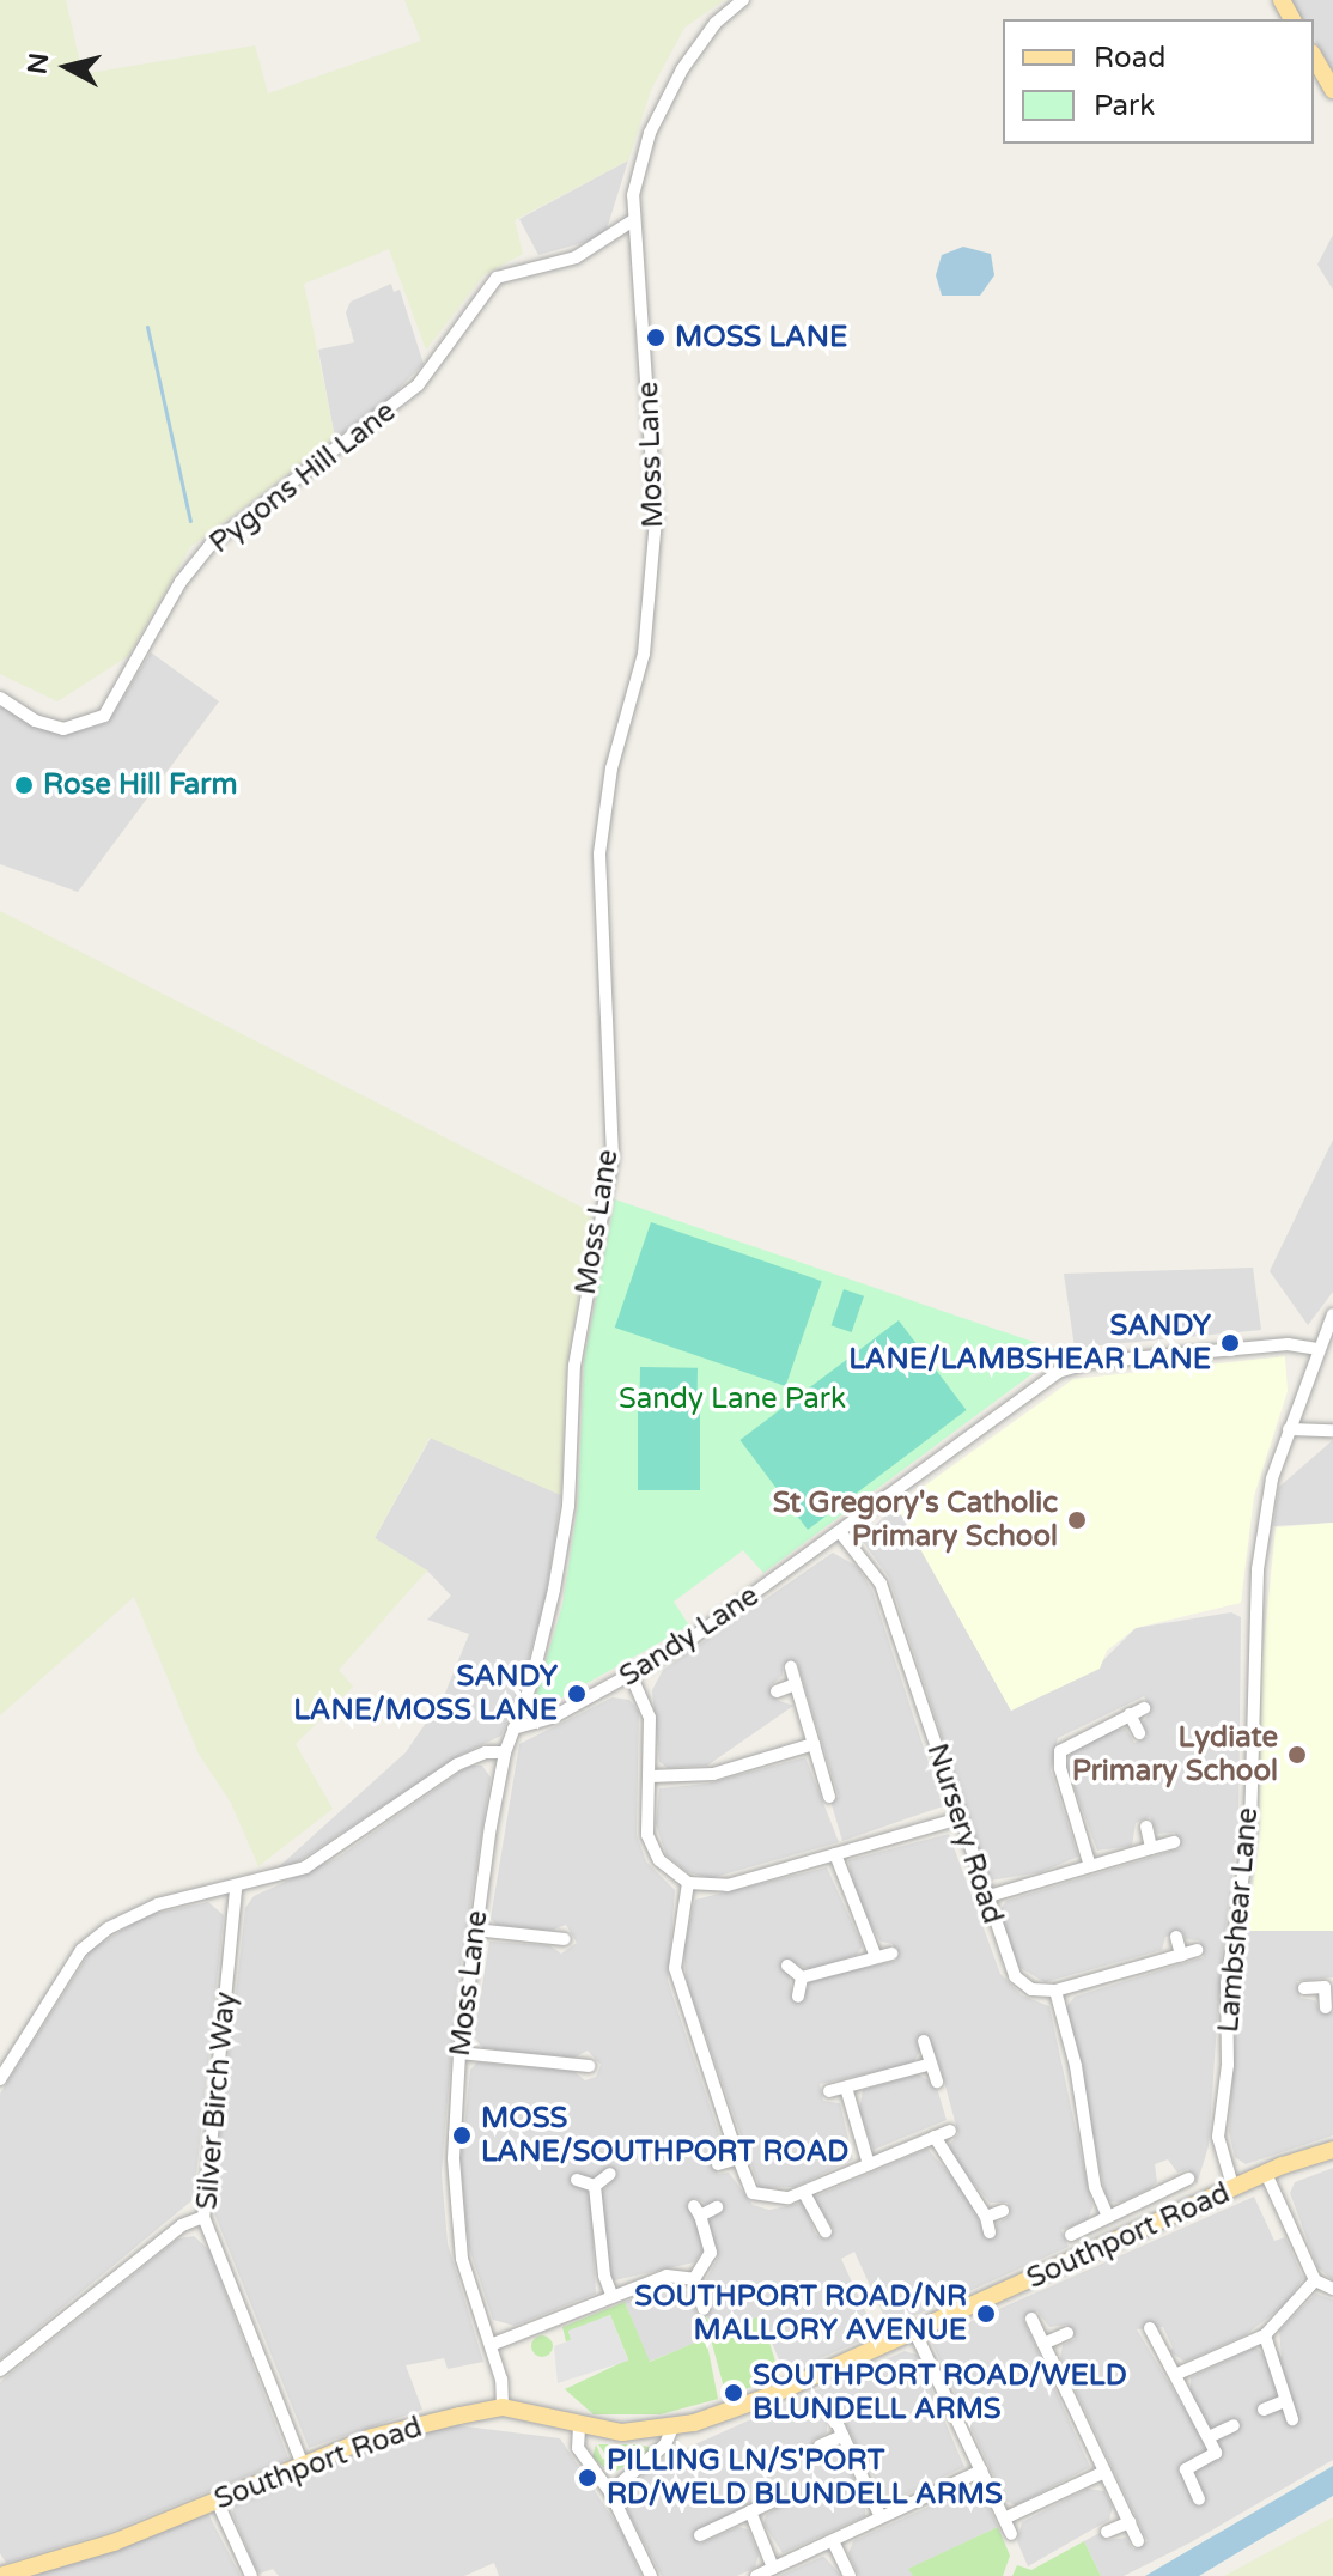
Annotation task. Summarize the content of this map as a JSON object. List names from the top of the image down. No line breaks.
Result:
{"streets":{"main road":["Southport Road"],"street":["Moss Lane","Pygons Hill Lane","Sandy Lane","Nursery Road","Lambshear Lane","Silver Birch Way"]},"crossings":[["Moss Lane","Pygons Hill Lane"],["Moss Lane","Sandy Lane"],["Moss Lane","Southport Road"],["Sandy Lane","Nursery Road"],["Sandy Lane","Lambshear Lane"],["Lambshear Lane","Southport Road"],["Silver Birch Way","Southport Road"]],"parks":["Sandy Lane Park"],"places":["MOSS LANE","Rose Hill Farm","SANDY LANE/LAMBSHEAR LANE","St Gregory's Catholic Primary School","SANDY LANE/MOSS LANE","Lydiate Primary School","MOSS LANE/SOUTHPORT ROAD","SOUTHPORT ROAD/NR MALLORY AVENUE","SOUTHPORT ROAD/WELD BLUNDELL ARMS","PILLING LN/S'PORT RD/WELD BLUNDELL ARMS"],"legend":["Road","Park"],"north":"left"}
